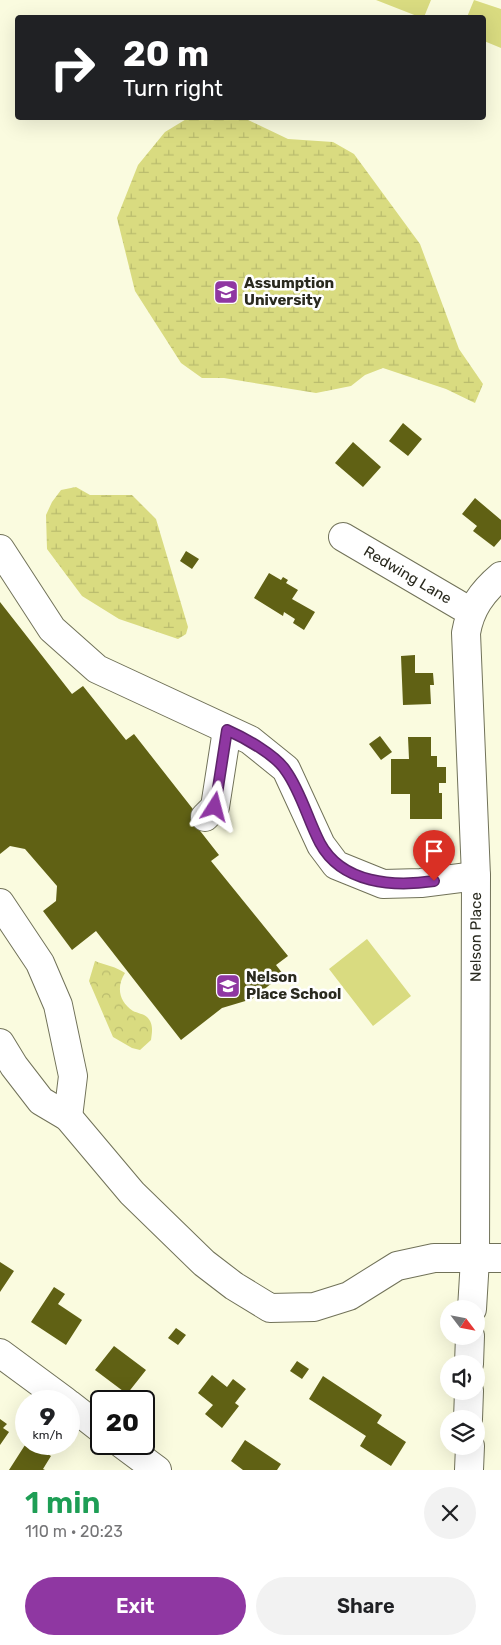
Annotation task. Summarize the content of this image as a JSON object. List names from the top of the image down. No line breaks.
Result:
{"streets":{"street":["Redwing Lane","Nelson Place"]},"crossings":[["Redwing Lane","Nelson Place"]],"places":{"school or university":["Assumption University","Nelson Place School"]},"north":"bottom right","page":{"turn":["20 m","Turn right"],"speed":"9 km/h","limit":"20","heading":["1 min","110 m · 20:23"],"buttons":["Exit","Share"]}}
